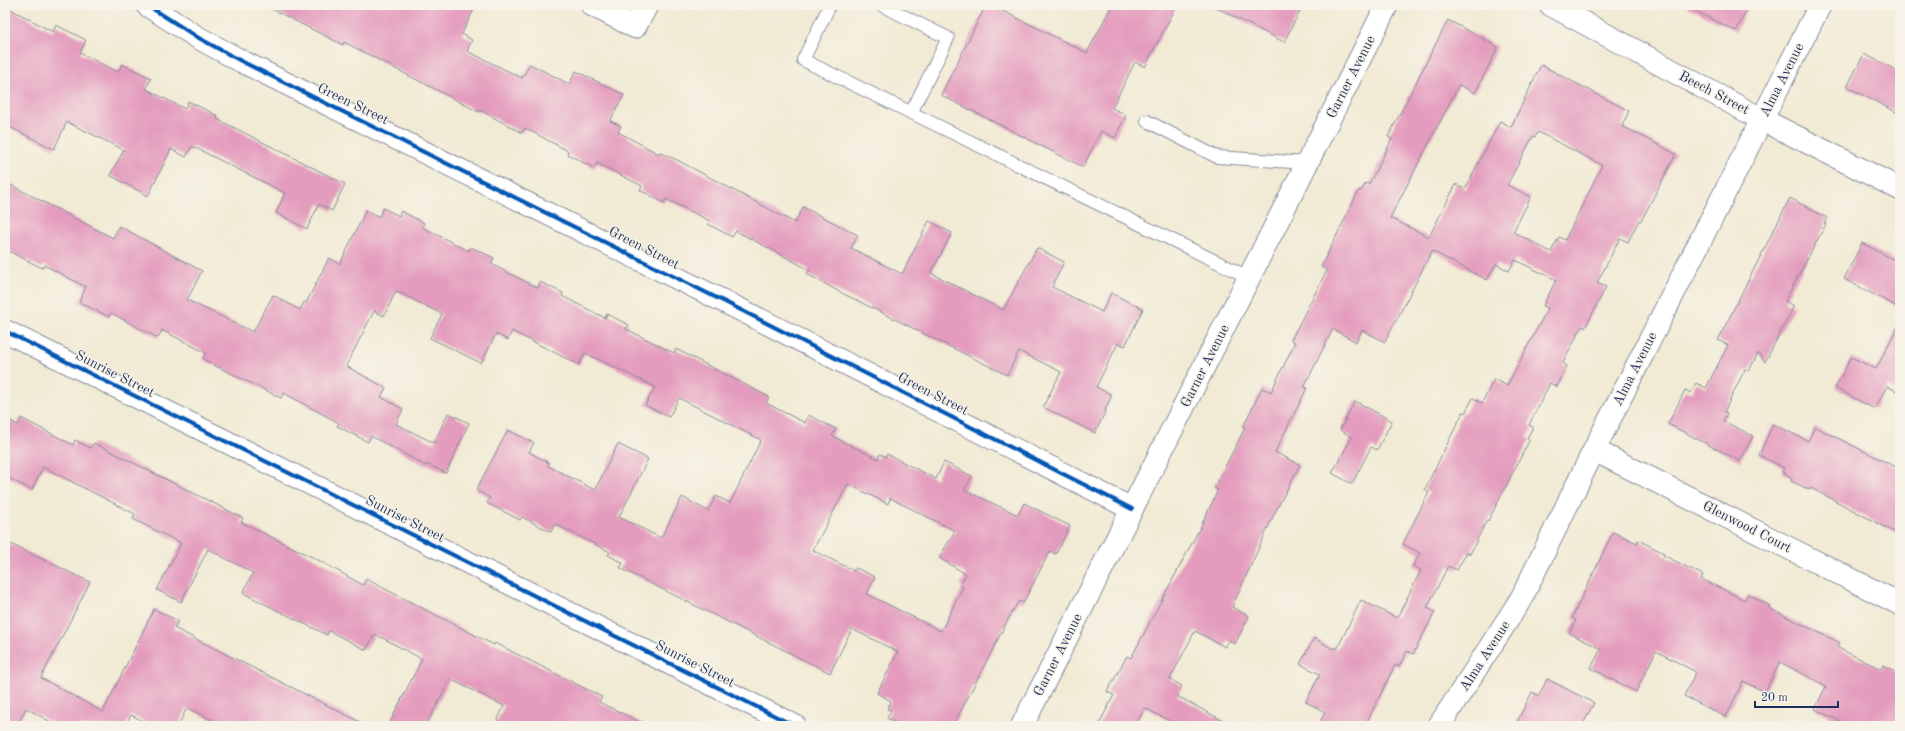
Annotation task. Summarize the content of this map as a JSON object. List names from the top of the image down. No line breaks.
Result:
{"streets":{"street":["Garner Avenue","Alma Avenue","Beech Street","Green Street","Sunrise Street","Glenwood Court"]},"crossings":[["Garner Avenue","Green Street"],["Alma Avenue","Beech Street"],["Alma Avenue","Glenwood Court"]],"scale_bar":"20 m"}
